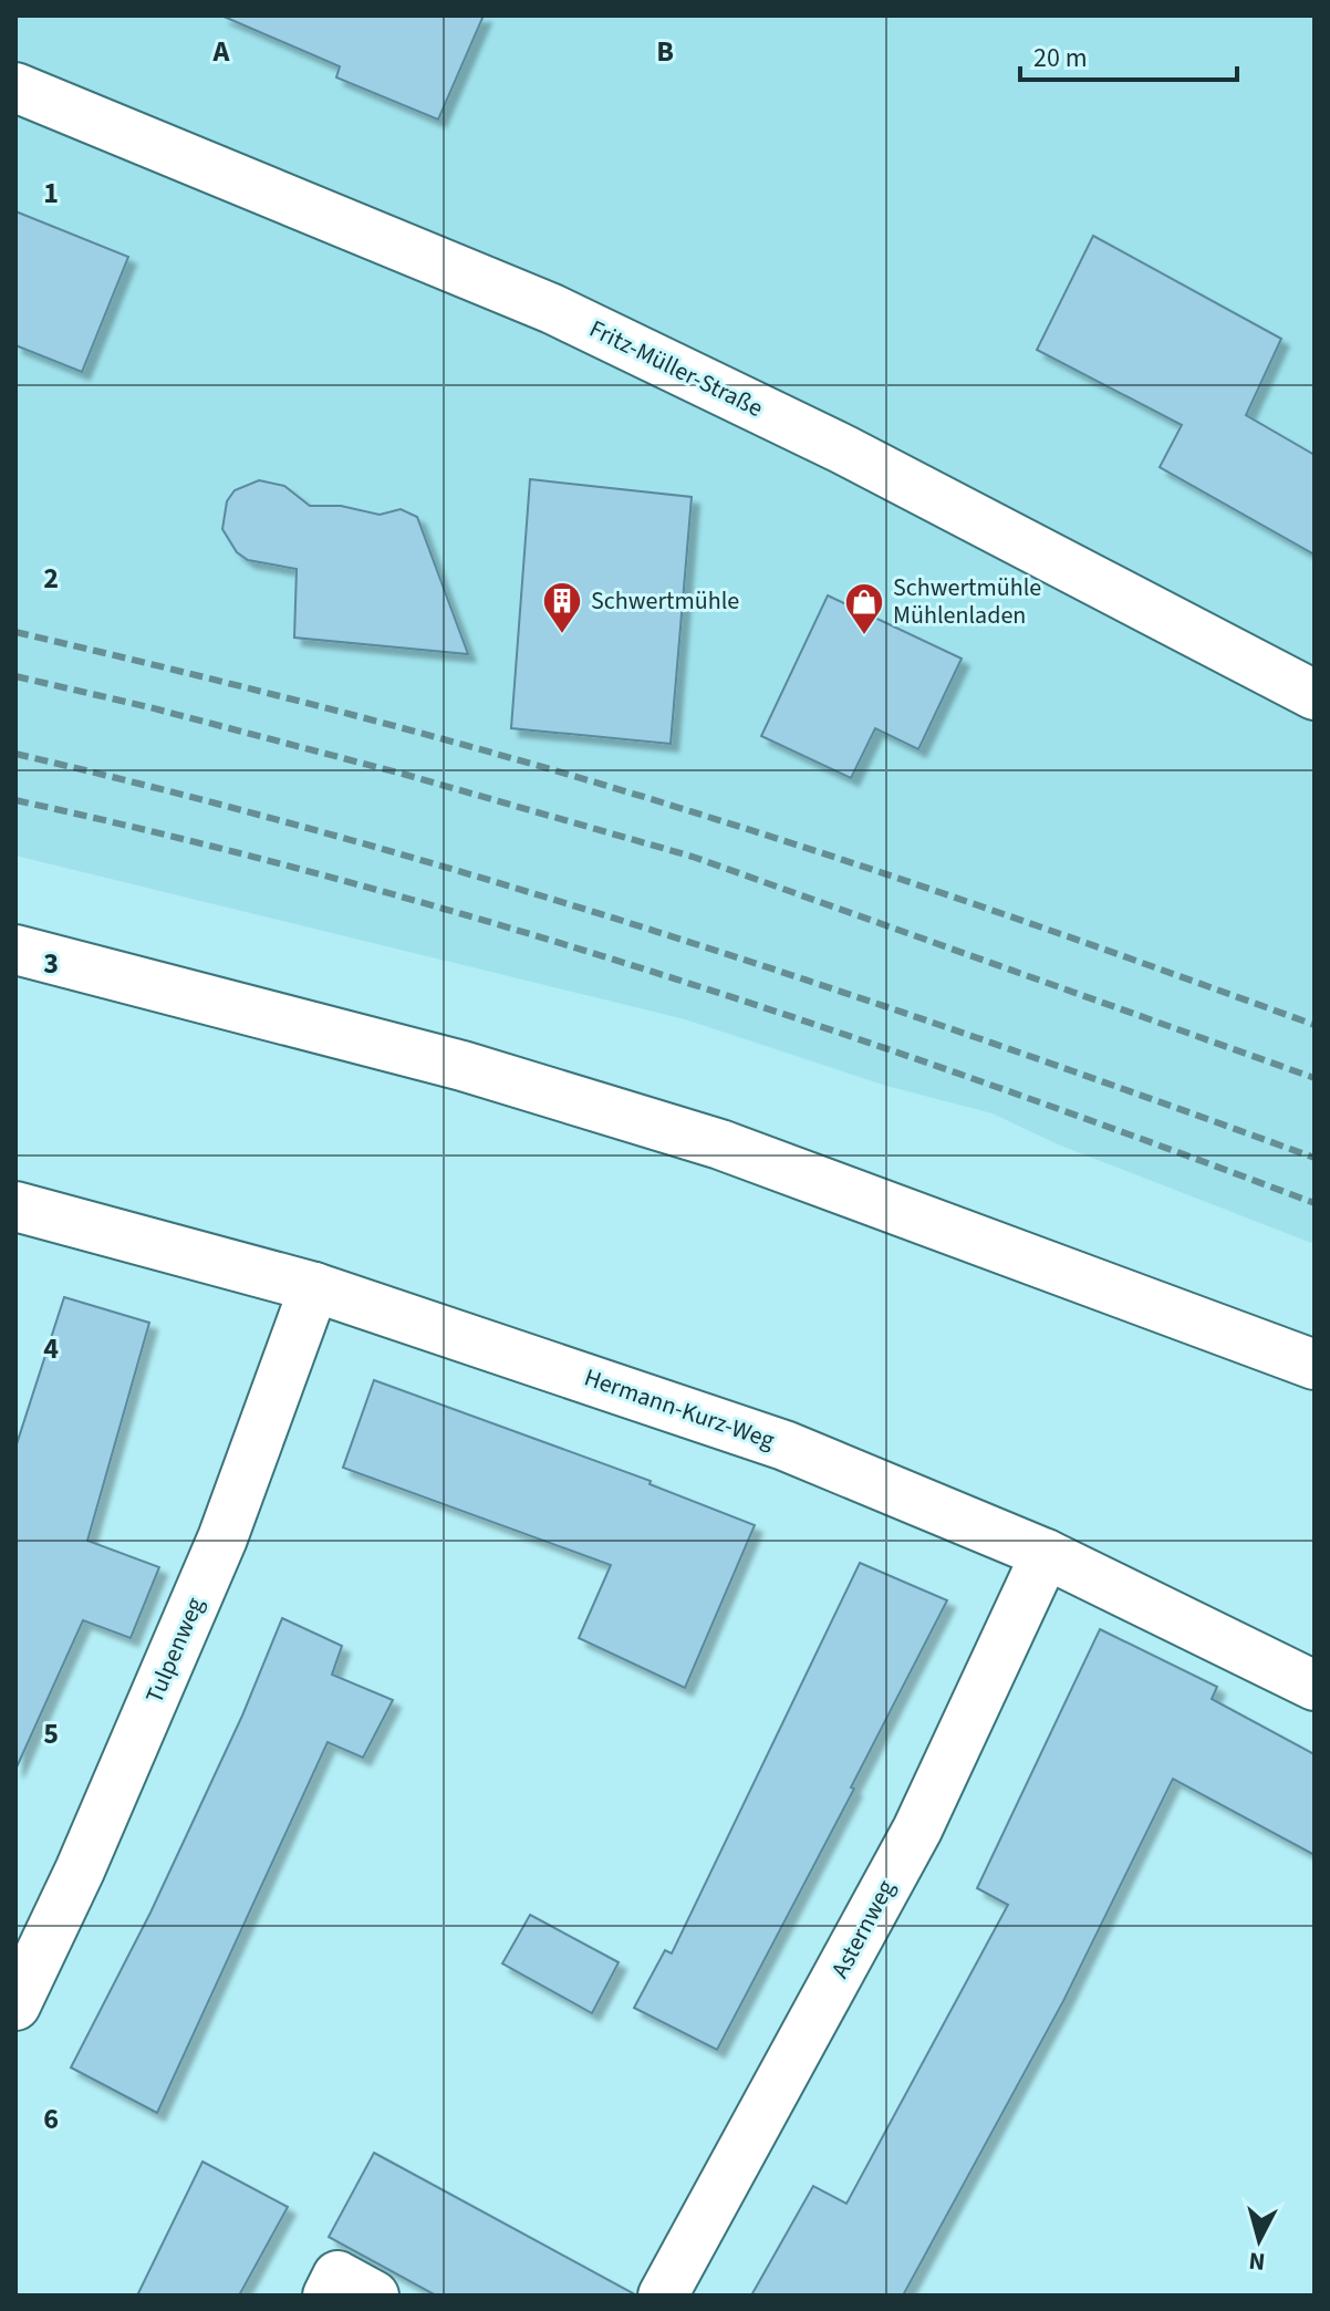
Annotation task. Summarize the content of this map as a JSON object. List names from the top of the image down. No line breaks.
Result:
{"streets":{"street":["Fritz-Müller-Straße","Hermann-Kurz-Weg","Tulpenweg","Asternweg"]},"crossings":[["Hermann-Kurz-Weg","Tulpenweg"],["Hermann-Kurz-Weg","Asternweg"]],"places":{"building":["Schwertmühle"],"shop":["Schwertmühle Mühlenladen"]},"scale_bar":"20 m","north":"bottom","grid":{"columns":["A","B"],"rows":["1","2","3","4","5","6"]}}
